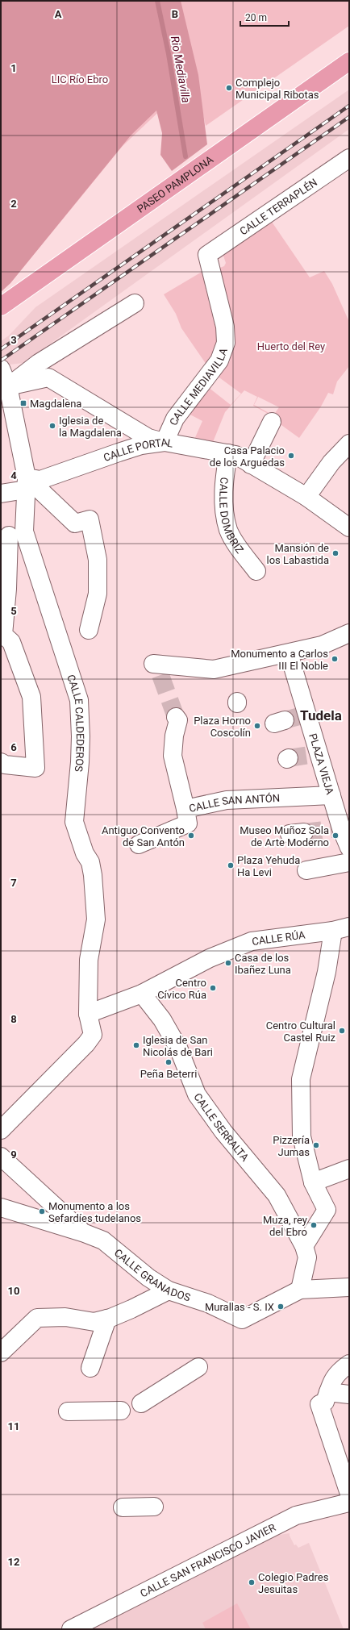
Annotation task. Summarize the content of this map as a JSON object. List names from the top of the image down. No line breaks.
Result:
{"streets":{"main road":["PASEO PAMPLONA"],"street":["CALLE TERRAPLÉN","CALLE MEDIAVILLA","CALLE PORTAL","CALLE DOMBRIZ","CALLE CALDEDEROS","PLAZA VIEJA","CALLE SAN ANTÓN","CALLE RÚA","CALLE SERRALTA","CALLE GRANADOS","CALLE SAN FRANCISCO JAVIER"]},"crossings":[["CALLE TERRAPLÉN","CALLE MEDIAVILLA"],["CALLE MEDIAVILLA","CALLE PORTAL"],["CALLE PORTAL","CALLE DOMBRIZ"],["CALLE PORTAL","CALLE CALDEDEROS"],["CALLE CALDEDEROS","CALLE RÚA"],["PLAZA VIEJA","CALLE SAN ANTÓN"],["CALLE RÚA","CALLE SERRALTA"]],"districts":["Tudela"],"water":["Rio Mediavilla"],"parks":["LIC Río Ebro","Huerto del Rey"],"places":{"other":["Complejo Municipal Ribotas","Iglesia de la Magdalena","Casa Palacio de los Arguedas","Mansión de los Labastida","Monumento a Carlos III El Noble","Plaza Horno Coscolín","Antiguo Convento de San Antón","Museo Muñoz Sola de Arte Moderno","Plaza Yehuda Ha Levi","Casa de los Ibañez Luna","Centro Cívico Rúa","Centro Cultural Castel Ruiz","Iglesia de San Nicolás de Bari","Peña Beterri","Pizzería Jumas","Monumento a los Sefardíes tudelanos","Muza, rey del Ebro","Murallas - S. IX","Colegio Padres Jesuitas"],"transit":["Magdalena"]},"scale_bar":"20 m","grid":{"columns":["A","B"],"rows":["1","2","3","4","5","6","7","8","9","10","11","12"]}}
